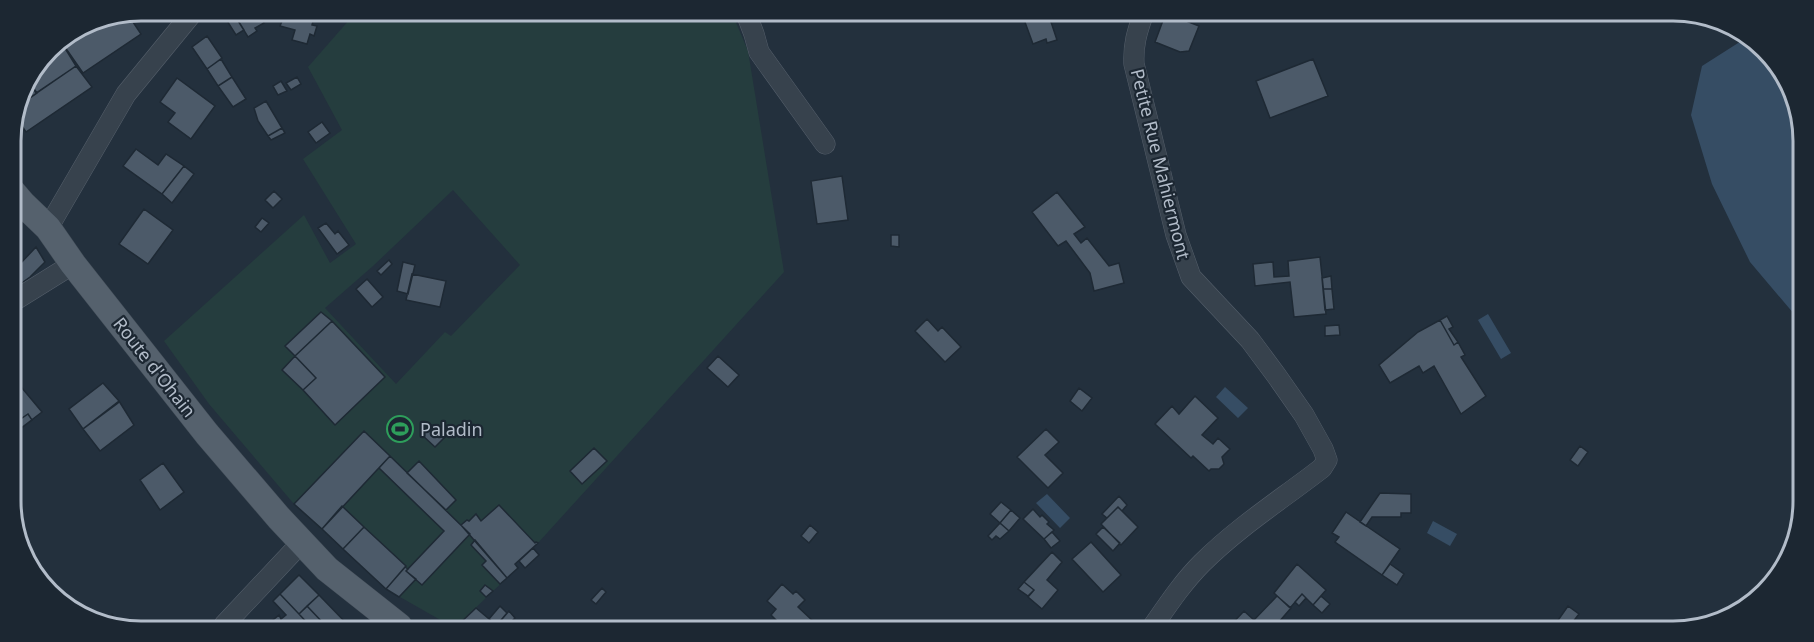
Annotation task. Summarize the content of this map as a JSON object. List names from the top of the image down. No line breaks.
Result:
{"streets":{"main road":["Route d'Ohain"],"street":["Petite Rue Mahiermont"]},"places":{"sports":["Paladin"]}}
